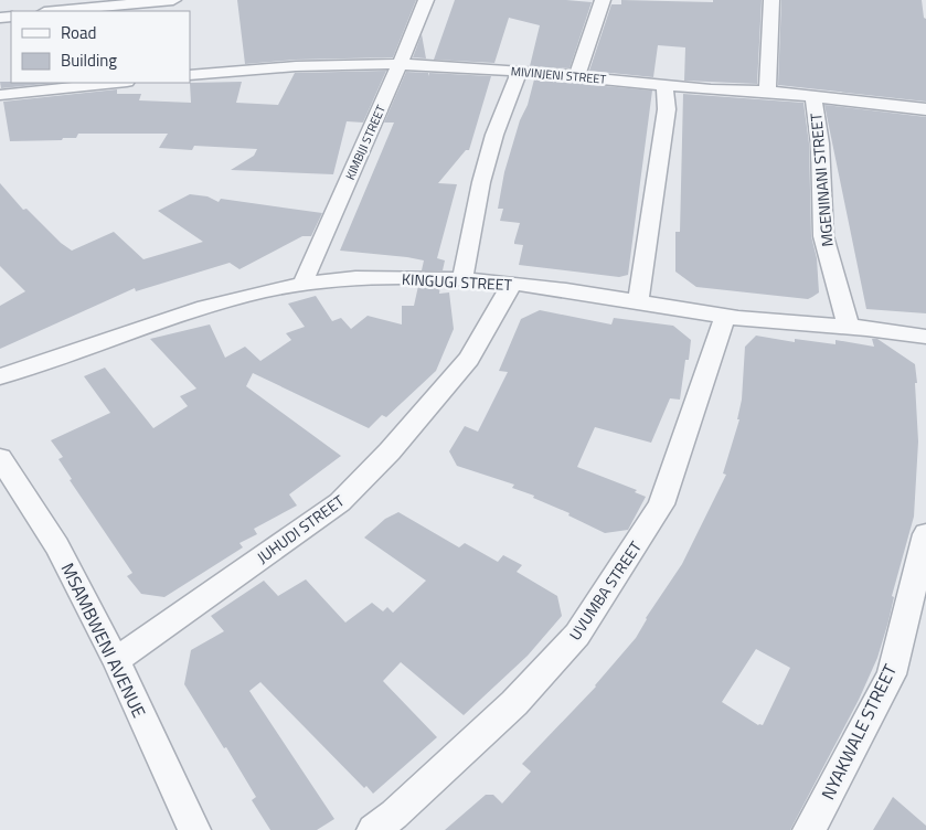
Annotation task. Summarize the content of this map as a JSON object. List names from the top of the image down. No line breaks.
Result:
{"streets":{"street":["MIVINJENI STREET","KIMBIJI STREET","MGENINANI STREET","KINGUGI STREET","JUHUDI STREET","UVUMBA STREET","MSAMBWENI AVENUE","NYAKWALE STREET"]},"crossings":[["MIVINJENI STREET","KIMBIJI STREET"],["MIVINJENI STREET","MGENINANI STREET"],["KIMBIJI STREET","KINGUGI STREET"],["MGENINANI STREET","KINGUGI STREET"],["KINGUGI STREET","JUHUDI STREET"],["KINGUGI STREET","UVUMBA STREET"],["JUHUDI STREET","MSAMBWENI AVENUE"]],"legend":["Road","Building"]}
